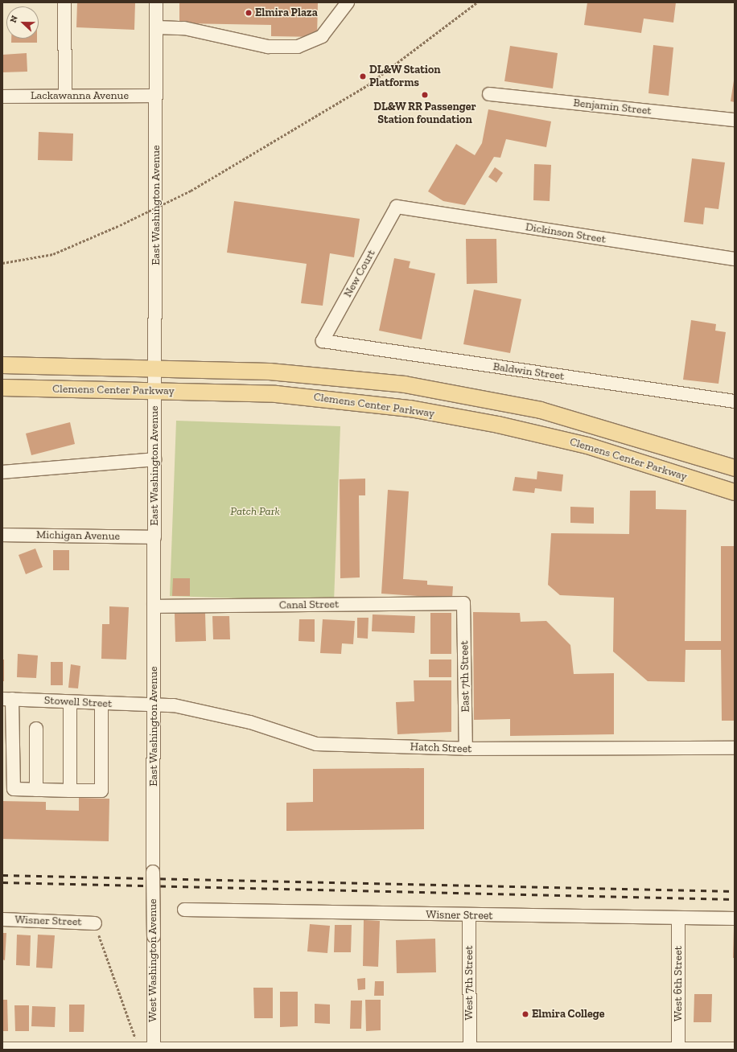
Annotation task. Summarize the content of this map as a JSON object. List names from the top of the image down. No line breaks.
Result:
{"streets":{"main road":["Clemens Center Parkway"],"street":["Lackawanna Avenue","Benjamin Street","East Washington Avenue","Dickinson Street","New Court","Baldwin Street","Michigan Avenue","Canal Street","East 7th Street","Stowell Street","Hatch Street","Wisner Street","West Washington Avenue","West 7th Street","West 6th Street"]},"crossings":[["Lackawanna Avenue","East Washington Avenue"],["East Washington Avenue","Clemens Center Parkway"],["East Washington Avenue","Michigan Avenue"],["East Washington Avenue","Canal Street"],["East Washington Avenue","Stowell Street"],["East Washington Avenue","Hatch Street"],["East Washington Avenue","West Washington Avenue"],["Dickinson Street","New Court"],["New Court","Baldwin Street"],["Canal Street","East 7th Street"],["East 7th Street","Hatch Street"],["Stowell Street","Hatch Street"],["Wisner Street","West 7th Street"],["Wisner Street","West 6th Street"]],"parks":["Patch Park"],"places":["Elmira Plaza","DL&W Station Platforms","DL&W RR Passenger Station foundation","Elmira College"],"north":"left"}
